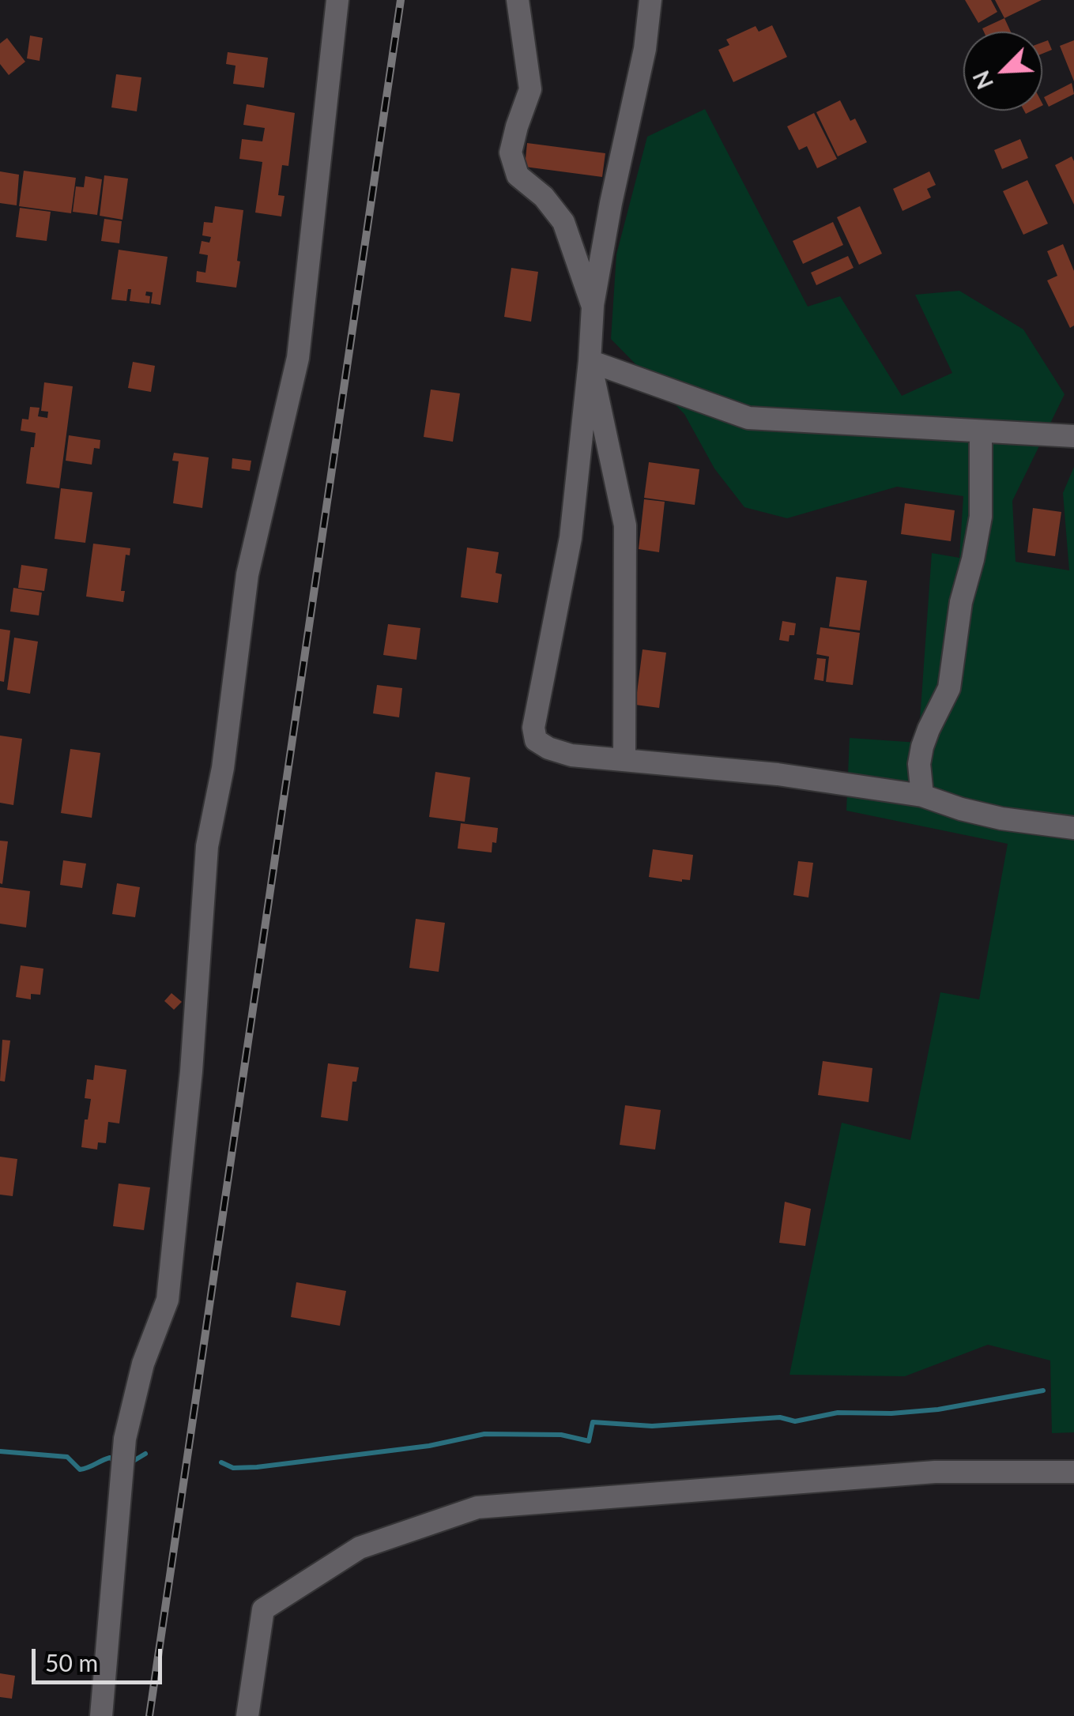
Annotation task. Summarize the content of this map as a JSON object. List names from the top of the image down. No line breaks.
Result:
{"scale_bar":"50 m","north":"bottom left"}
